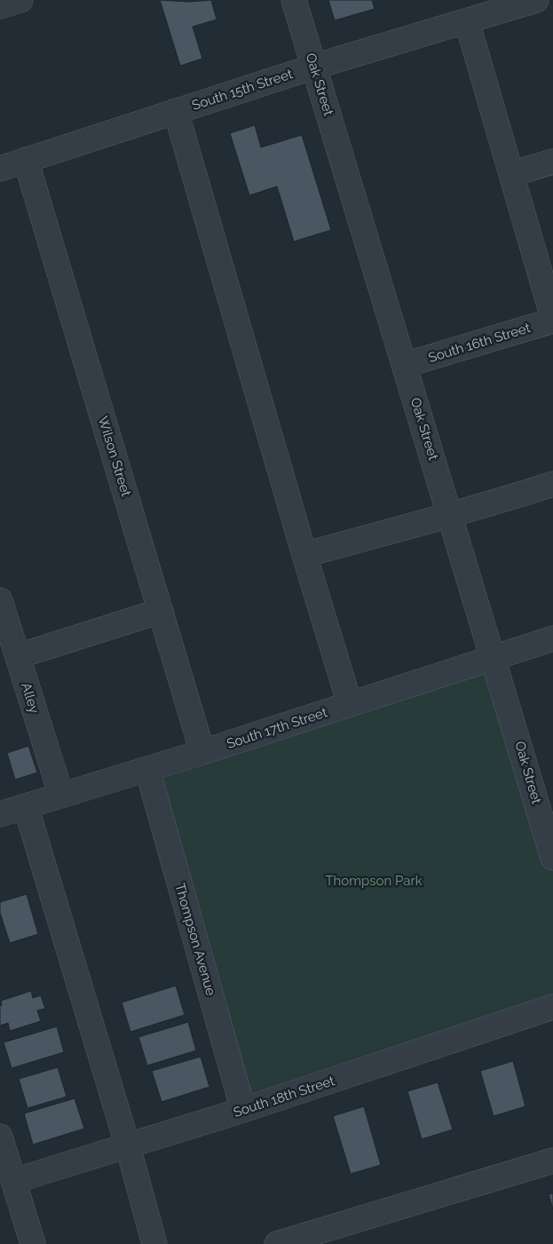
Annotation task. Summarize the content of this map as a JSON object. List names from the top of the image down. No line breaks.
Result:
{"streets":{"street":["Oak Street","South 15th Street","South 16th Street","Wilson Street","Alley","South 17th Street","Thompson Avenue","South 18th Street"]},"crossings":[["Oak Street","South 15th Street"],["Oak Street","South 16th Street"],["Oak Street","South 17th Street"],["South 15th Street","Wilson Street"],["Wilson Street","South 17th Street"],["Alley","South 17th Street"],["South 17th Street","Thompson Avenue"],["Thompson Avenue","South 18th Street"]],"parks":["Thompson Park"]}
